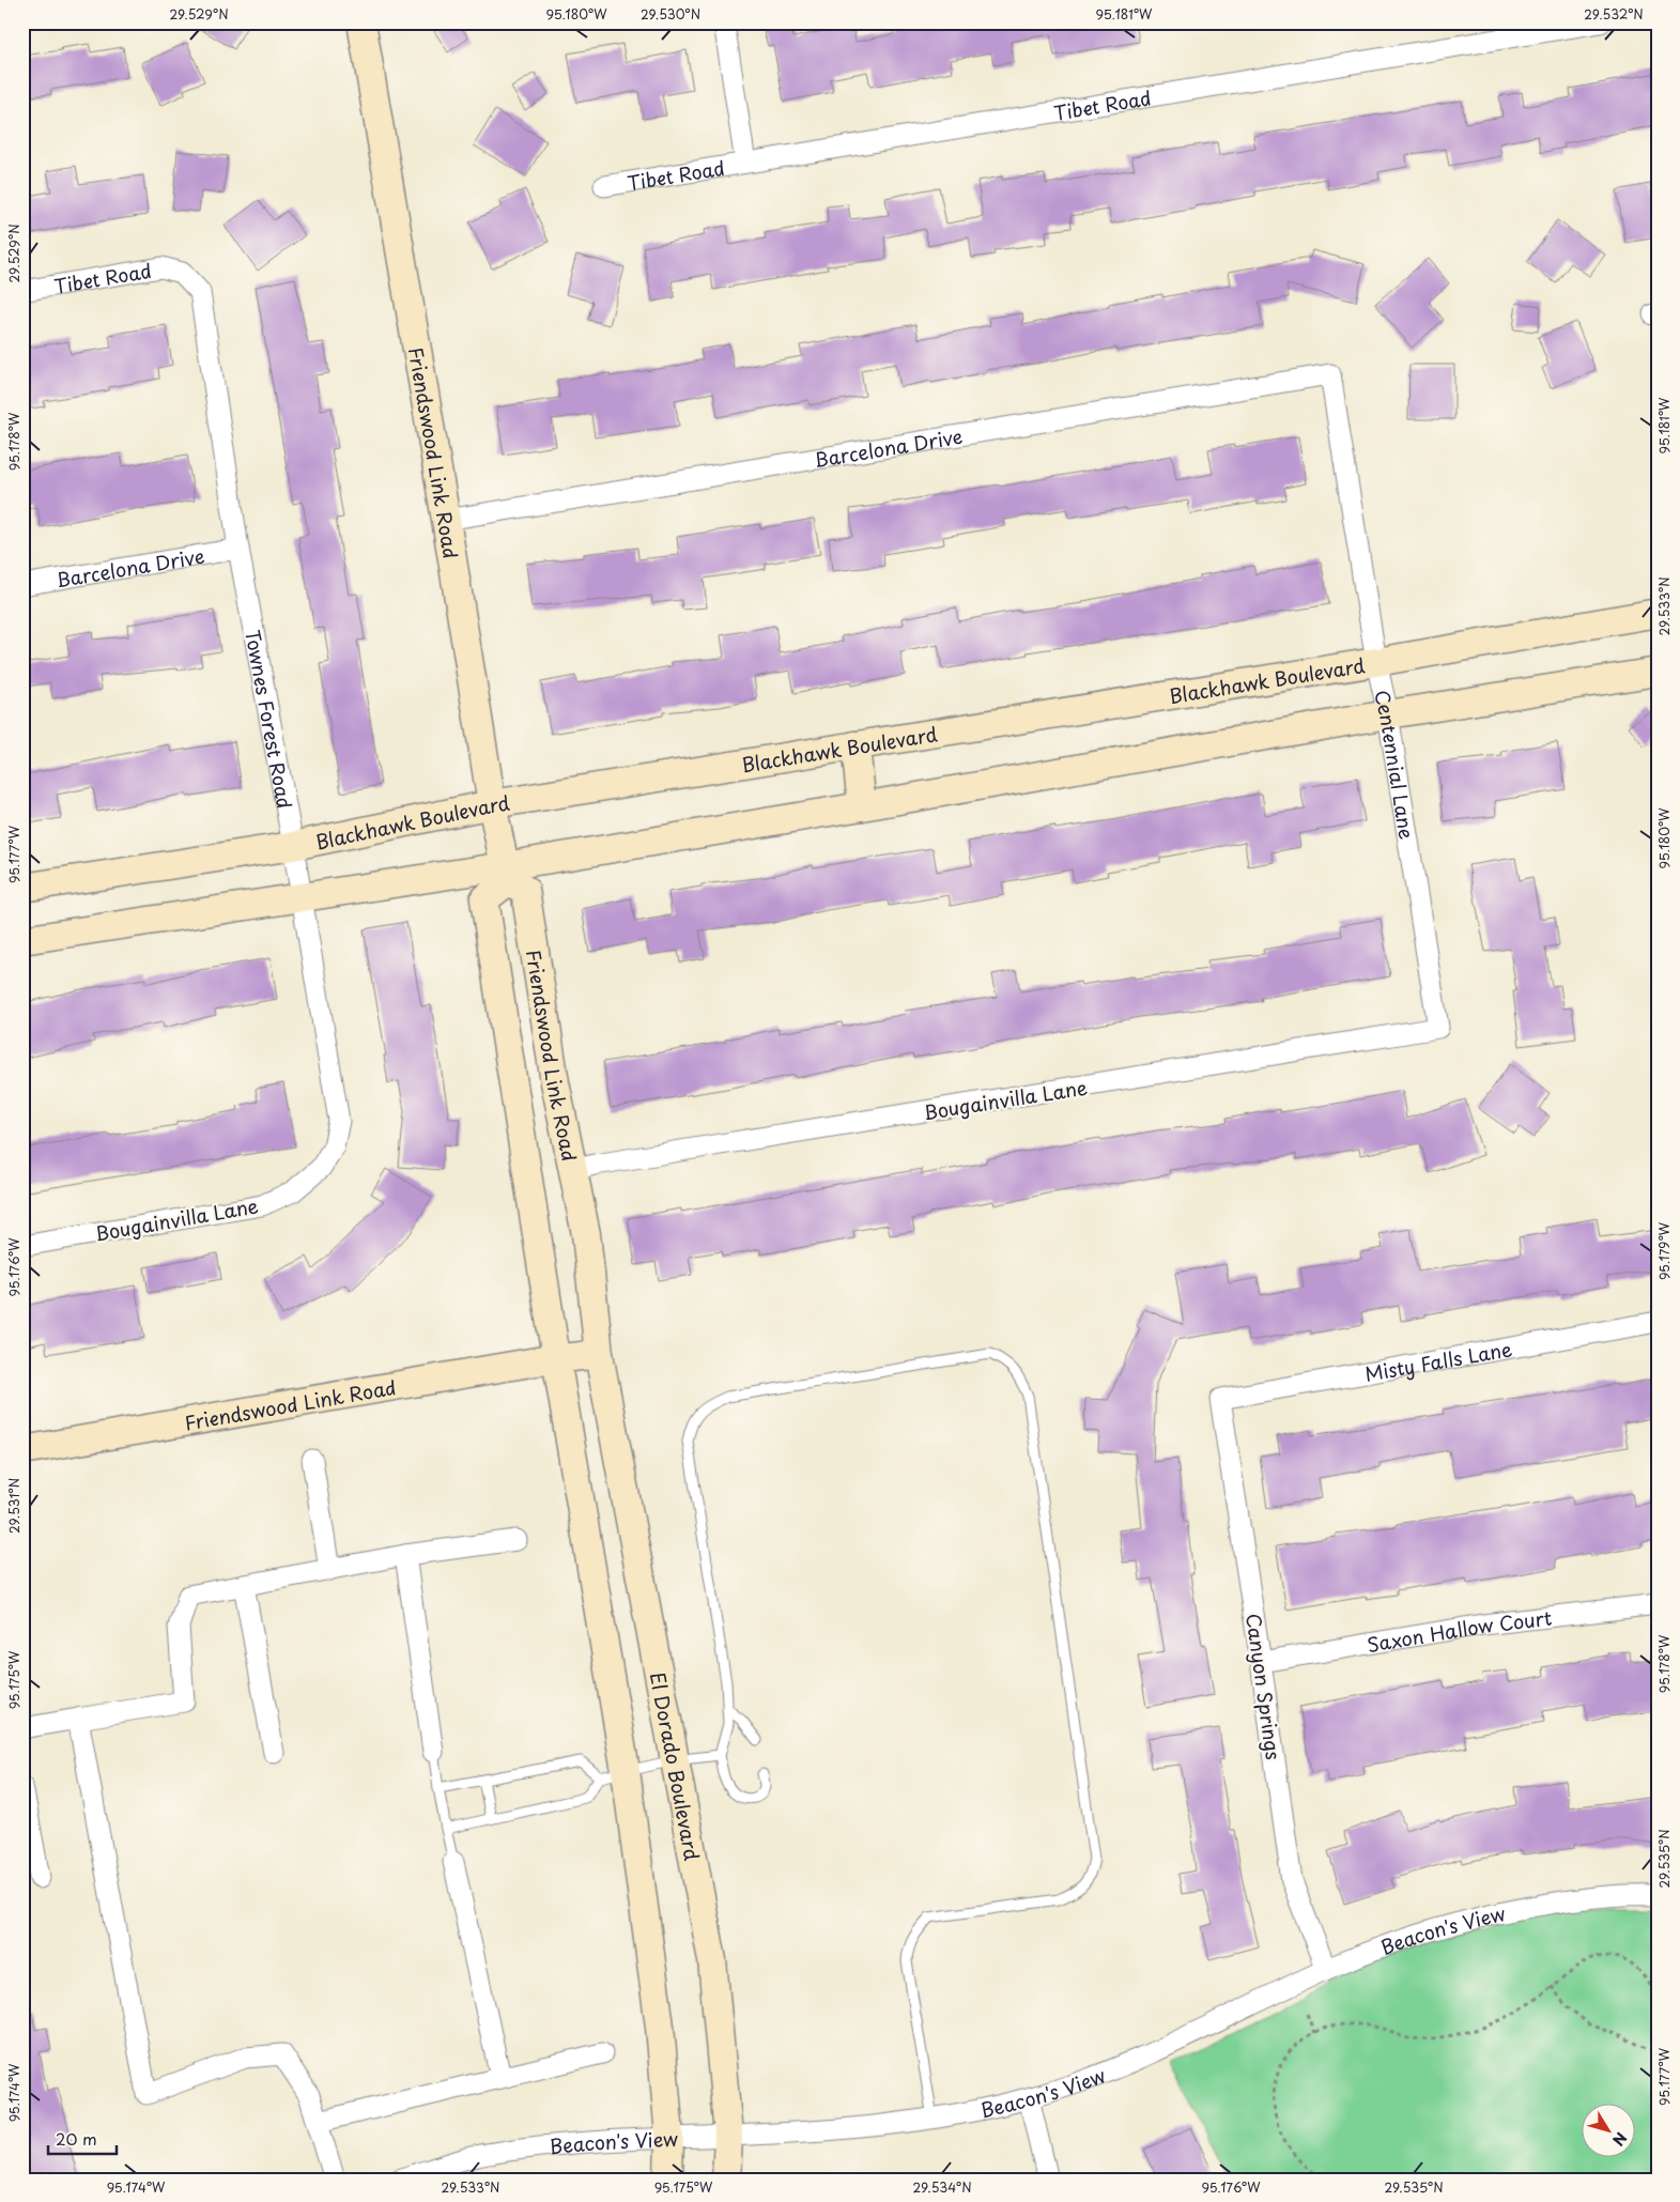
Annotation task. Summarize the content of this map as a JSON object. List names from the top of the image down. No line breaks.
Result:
{"streets":{"main road":["Friendswood Link Road","Blackhawk Boulevard","El Dorado Boulevard"],"street":["Tibet Road","Barcelona Drive","Townes Forest Road","Centennial Lane","Bougainvilla Lane","Misty Falls Lane","Saxon Hallow Court","Canyon Springs","Beacon's View"]},"crossings":[["Tibet Road","Townes Forest Road"],["Barcelona Drive","Friendswood Link Road"],["Barcelona Drive","Townes Forest Road"],["Barcelona Drive","Centennial Lane"],["Friendswood Link Road","Blackhawk Boulevard"],["Friendswood Link Road","Bougainvilla Lane"],["Friendswood Link Road","El Dorado Boulevard"],["Blackhawk Boulevard","Townes Forest Road"],["Blackhawk Boulevard","Centennial Lane"],["Townes Forest Road","Bougainvilla Lane"],["Centennial Lane","Bougainvilla Lane"],["Misty Falls Lane","Canyon Springs"],["Saxon Hallow Court","Canyon Springs"],["Canyon Springs","Beacon's View"],["El Dorado Boulevard","Beacon's View"]],"scale_bar":"20 m","north":"bottom right","coordinates":["29.529°N","95.180°W","29.530°N","95.181°W","29.532°N","95.178°W","29.533°N","95.177°W","95.179°W","95.176°W","29.531°N","95.175°W","29.535°N","95.174°W","29.534°N"]}
